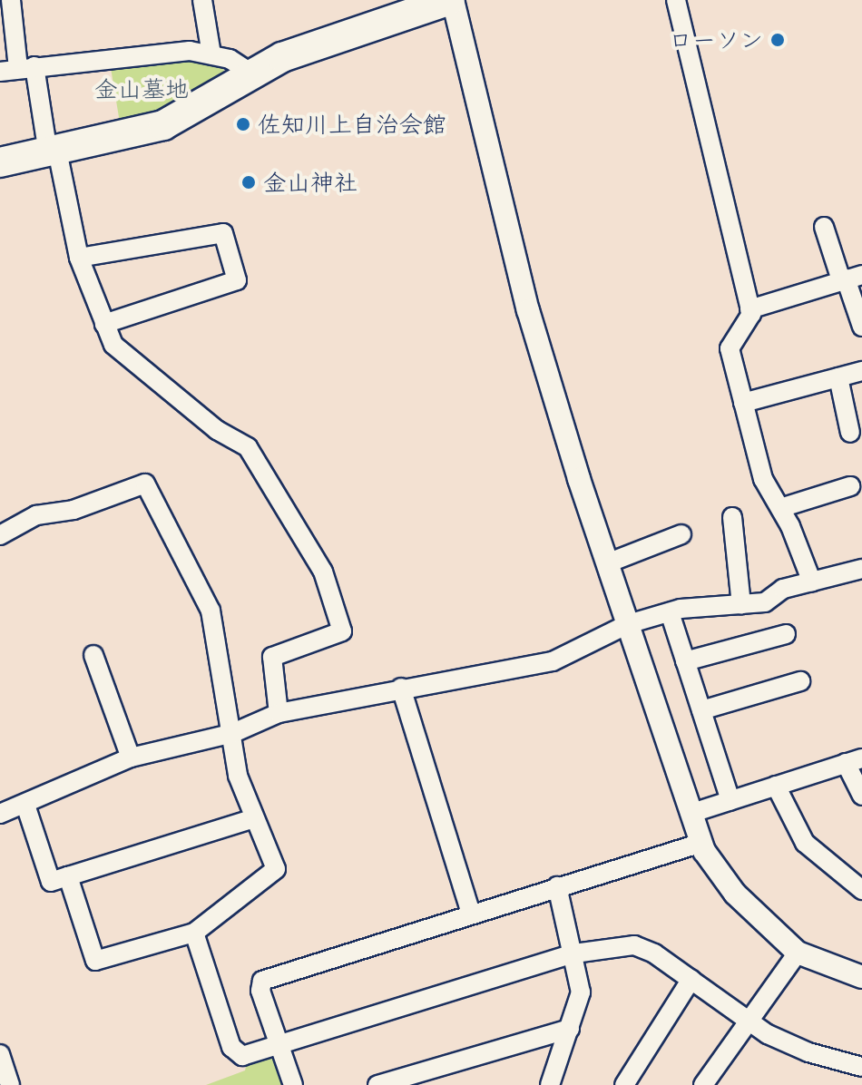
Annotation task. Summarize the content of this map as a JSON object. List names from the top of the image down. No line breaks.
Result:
{"parks":["金山墓地"],"places":["ローソン","佐知川上自治会館","金山神社"]}
